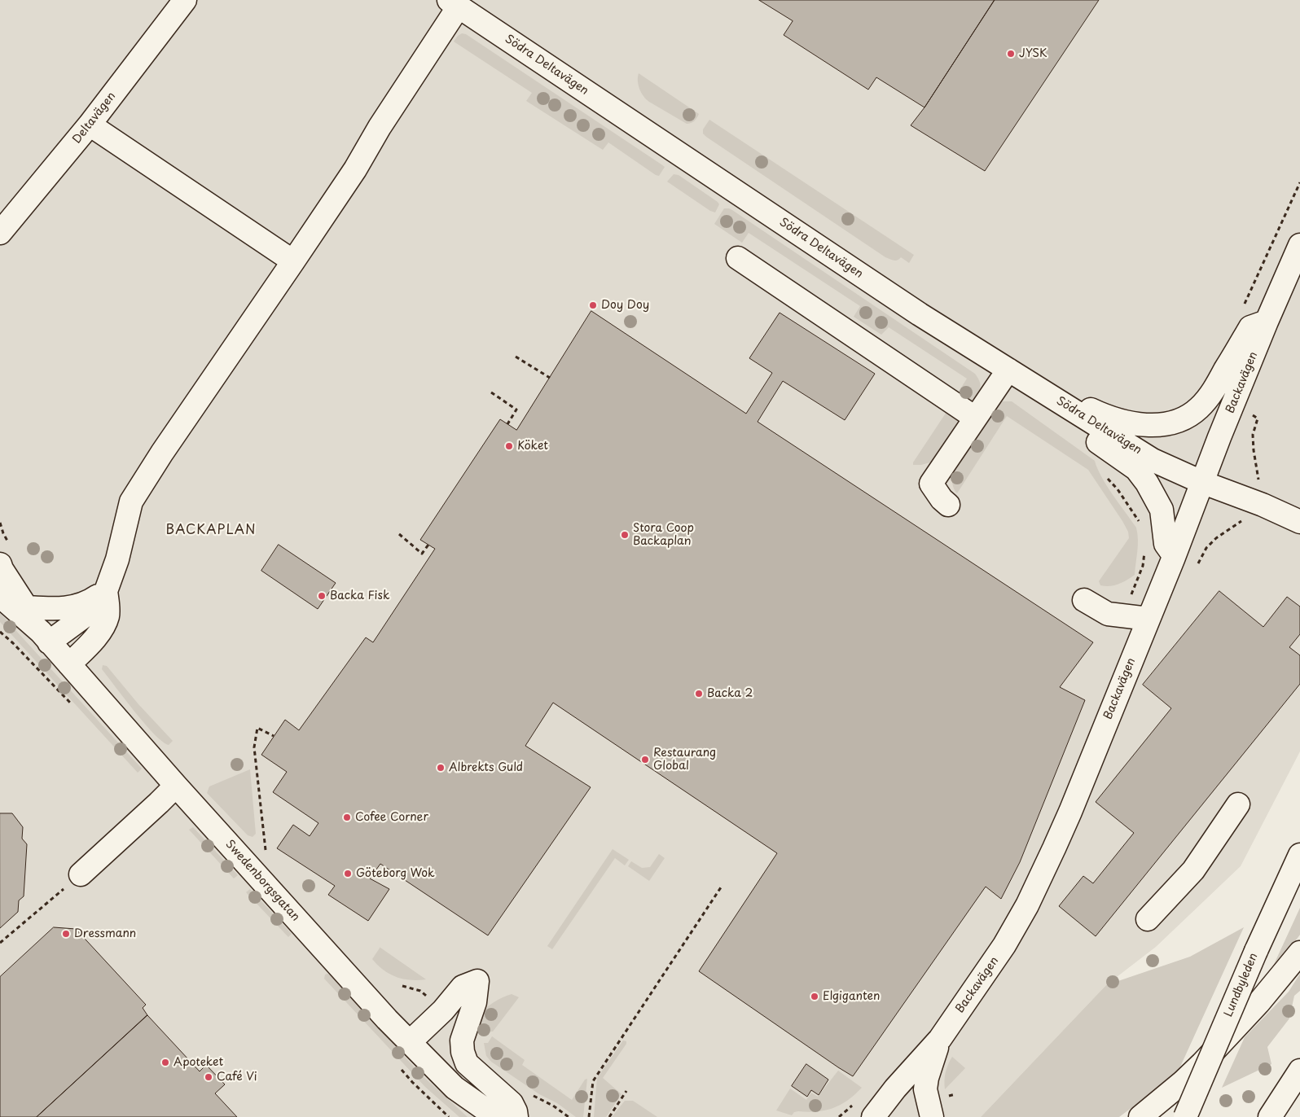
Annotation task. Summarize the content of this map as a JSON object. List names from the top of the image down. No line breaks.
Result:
{"streets":{"main road":["Södra Deltavägen","Deltavägen","Backavägen","Swedenborgsgatan","Lundbyleden"]},"crossings":[["Södra Deltavägen","Backavägen"]],"districts":["BACKAPLAN"],"places":["JYSK","Doy Doy","Köket","Stora Coop Backaplan","Backa Fisk","Backa 2","Restaurang Global","Albrekts Guld","Cofee Corner","Göteborg Wok","Dressmann","Elgiganten","Apoteket","Café Vi"]}
